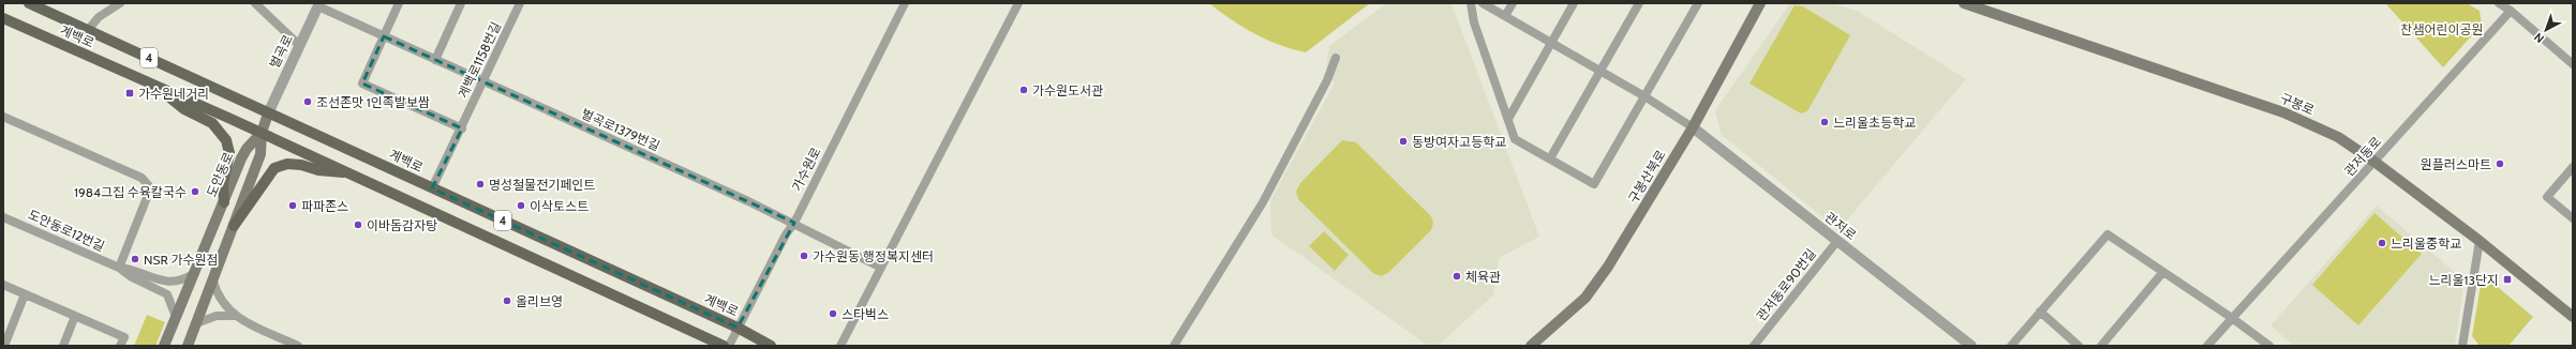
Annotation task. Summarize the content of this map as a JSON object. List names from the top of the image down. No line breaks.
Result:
{"streets":{"main road":["계백로","4","구봉로","도안동로","구봉산북로"],"street":["벌곡로","계백로1158번길","벌곡로1379번길","관저동로","가수원로","관저로","도안동로12번길","관저동로90번길"]},"crossings":[["계백로","벌곡로"],["계백로","계백로1158번길"],["계백로","가수원로"],["계백로","도안동로"],["벌곡로","벌곡로1379번길"],["계백로1158번길","벌곡로1379번길"],["구봉로","관저동로"],["벌곡로1379번길","가수원로"],["구봉산북로","관저로"],["관저로","관저동로90번길"]],"parks":["찬샘어린이공원"],"places":{"other":["가수원도서관","조선존맛 1인족발보쌈","느리울초등학교","동방여자고등학교","원플러스마트","명성철물전기페인트","1984그집 수육칼국수","파파존스","이삭토스트","이바돔감자탕","느리울중학교","가수원동 행정복지센터","NSR 가수원점","체육관","올리브영","스타벅스"],"transit":["가수원네거리","느리울13단지"]},"north":"bottom left"}
